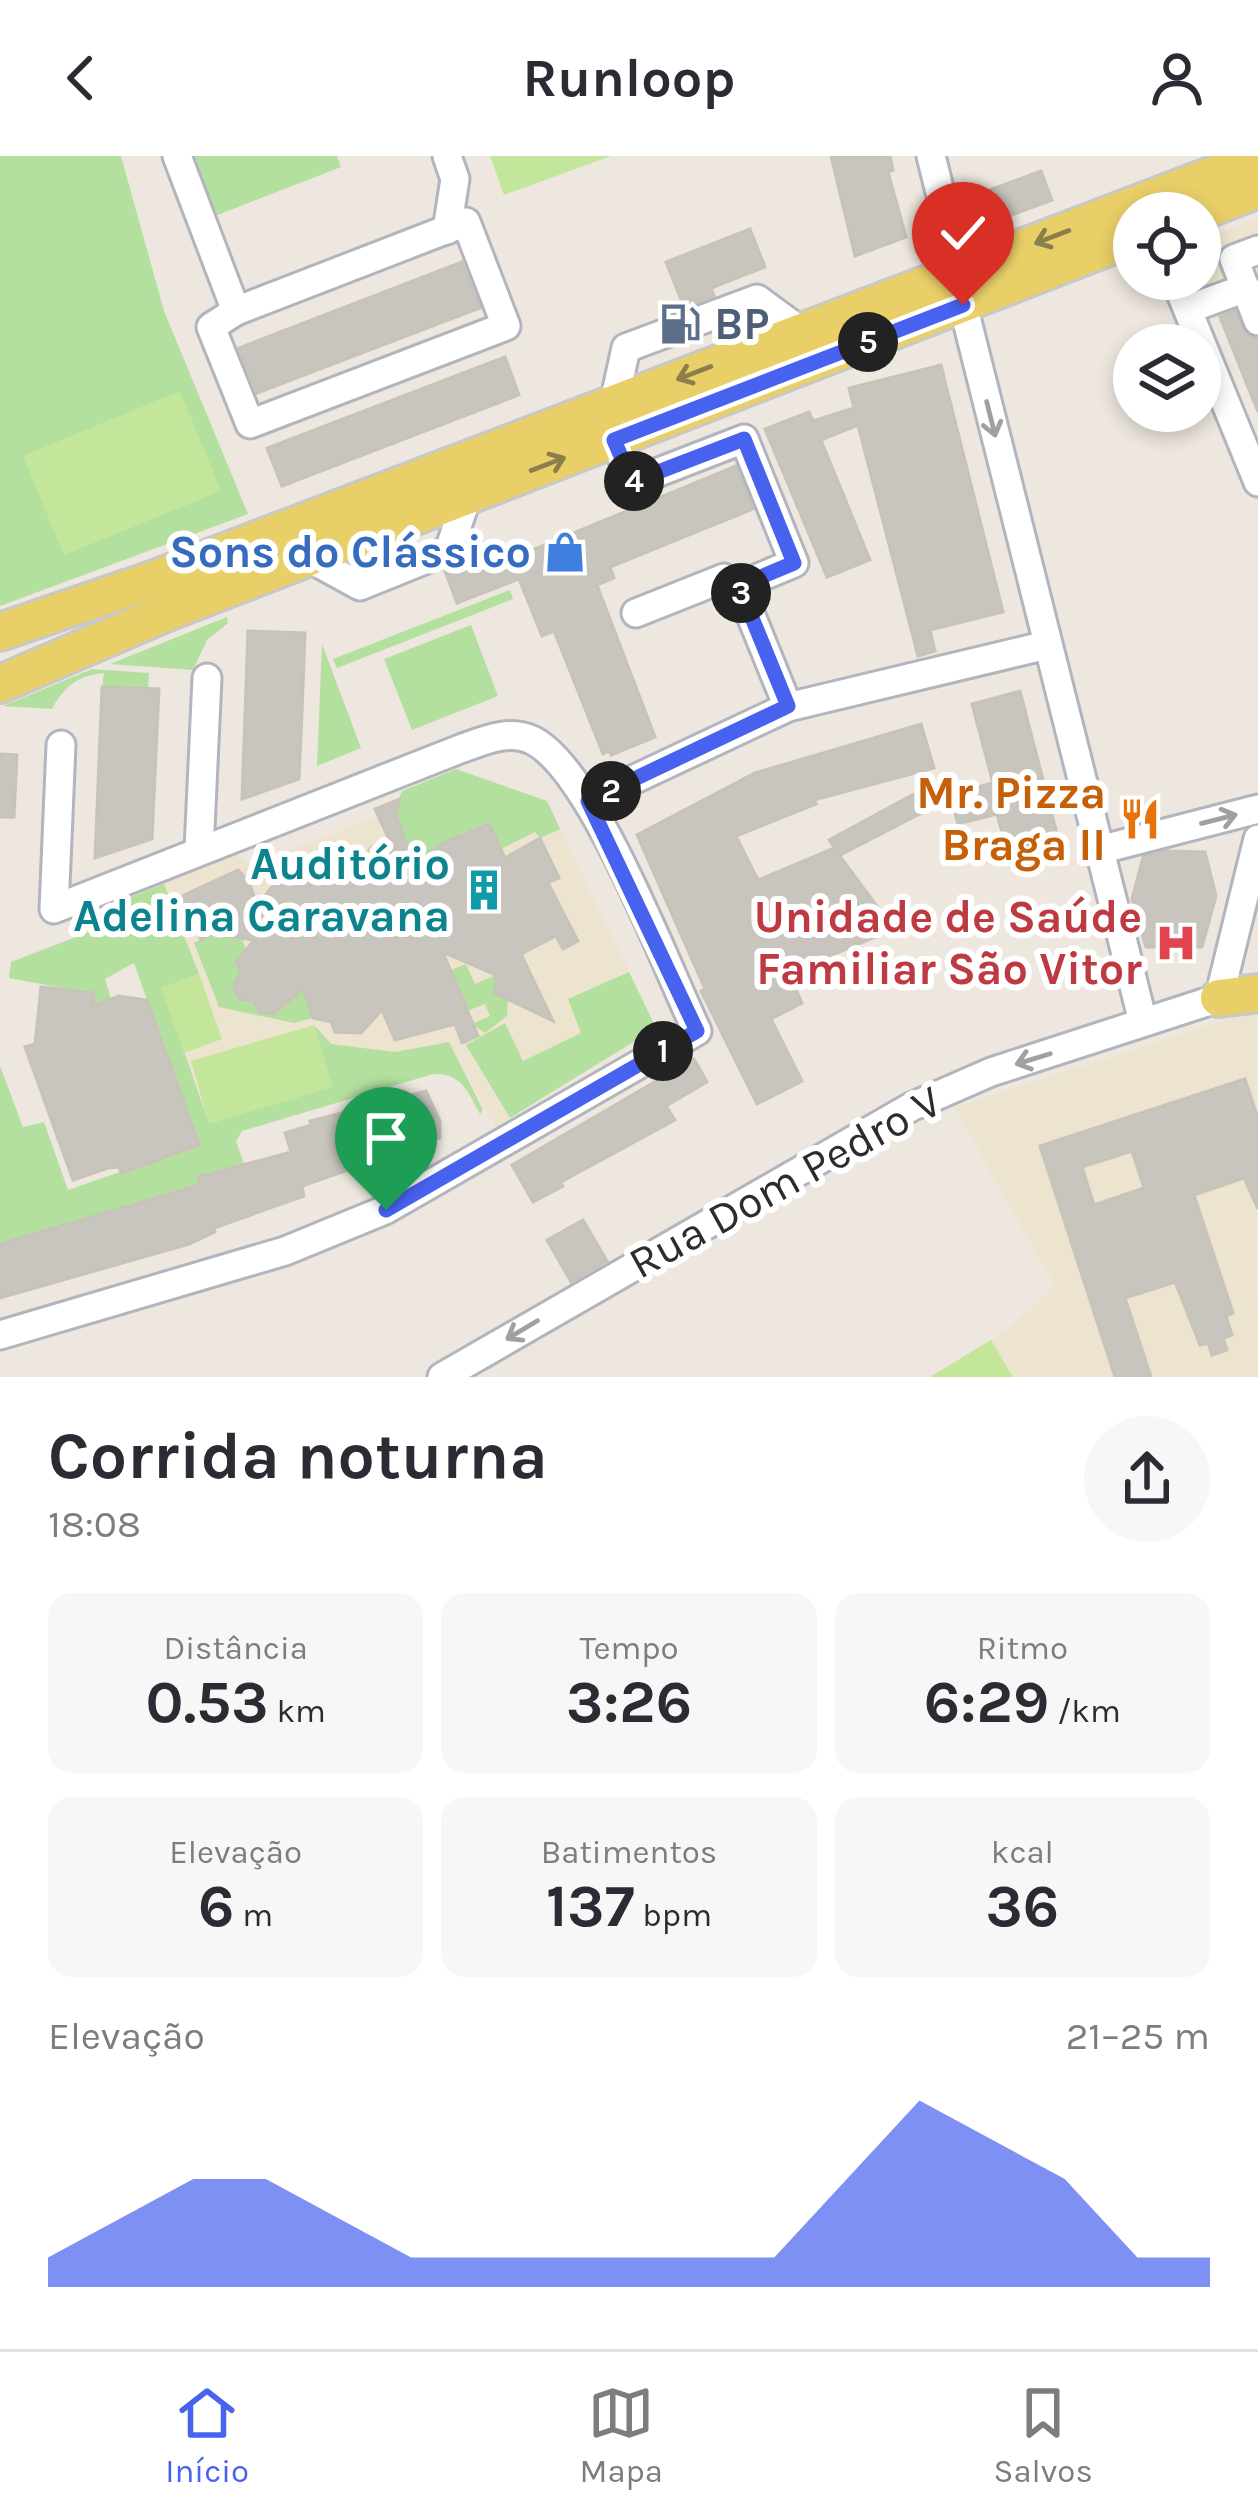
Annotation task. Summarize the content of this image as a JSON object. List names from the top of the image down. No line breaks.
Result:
{"streets":{"street":["Rua Dom Pedro V"]},"one_way":["Rua Dom Pedro V"],"places":{"fuel station":["BP"],"shop":["Sons do Clássico"],"restaurant":["Mr. Pizza Braga II"],"building":["Auditório Adelina Caravana"],"hospital":["Unidade de Saúde Familiar São Vitor"]},"page":{"header":"Runloop","pins":["5","4","3","2","1"],"heading":["Corrida noturna","18:08"],"stats":[["Distância","0.53 km"],["Tempo","3:26"],["Ritmo","6:29 /km"],["Elevação","6 m"],["Batimentos","137 bpm"],["kcal","36"]],"chart":["Elevação","21–25 m"],"tabs":["Início","Mapa","Salvos"]}}
